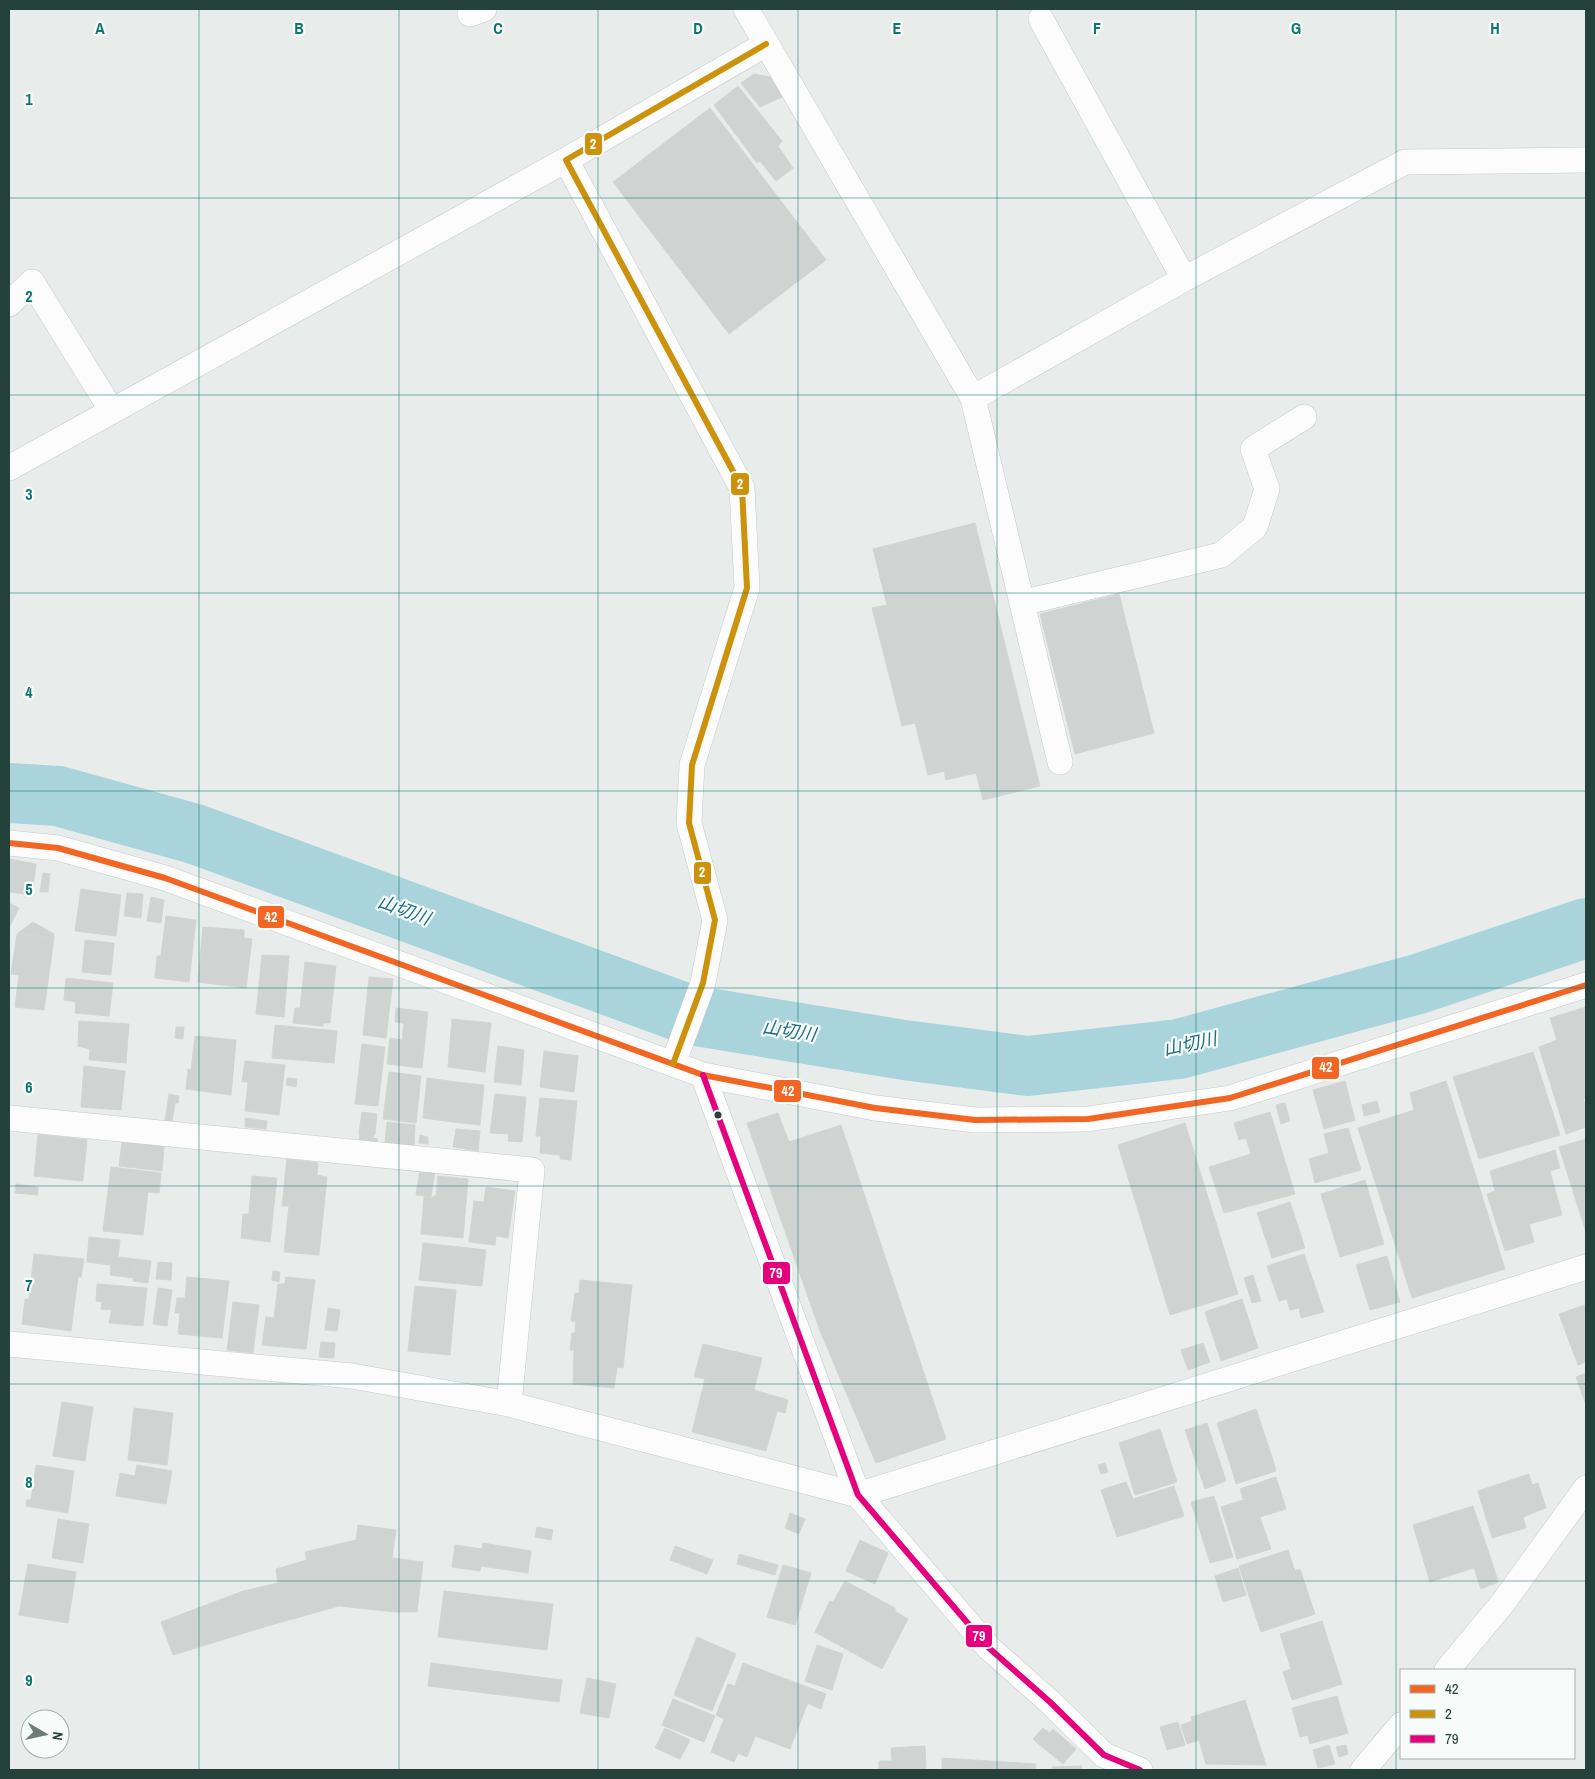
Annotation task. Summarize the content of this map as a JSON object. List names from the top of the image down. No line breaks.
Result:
{"water":["山切川"],"lines":["transit line 2","transit line 42","transit line 79"],"legend":["42","2","79"],"north":"right","grid":{"columns":["A","B","C","D","E","F","G","H"],"rows":["1","2","3","4","5","6","7","8","9"]}}
